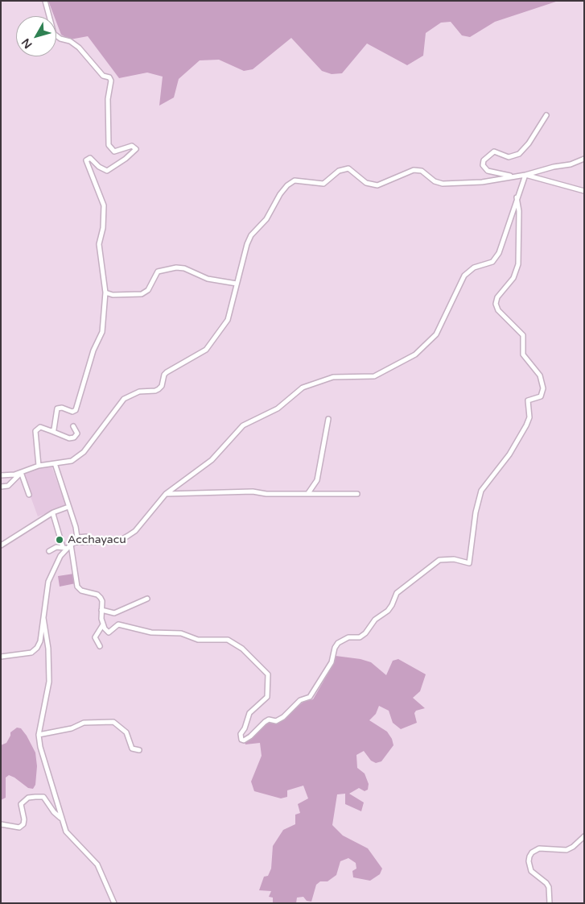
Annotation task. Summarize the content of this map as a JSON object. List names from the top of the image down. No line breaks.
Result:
{"places":["Acchayacu"],"north":"bottom left"}
